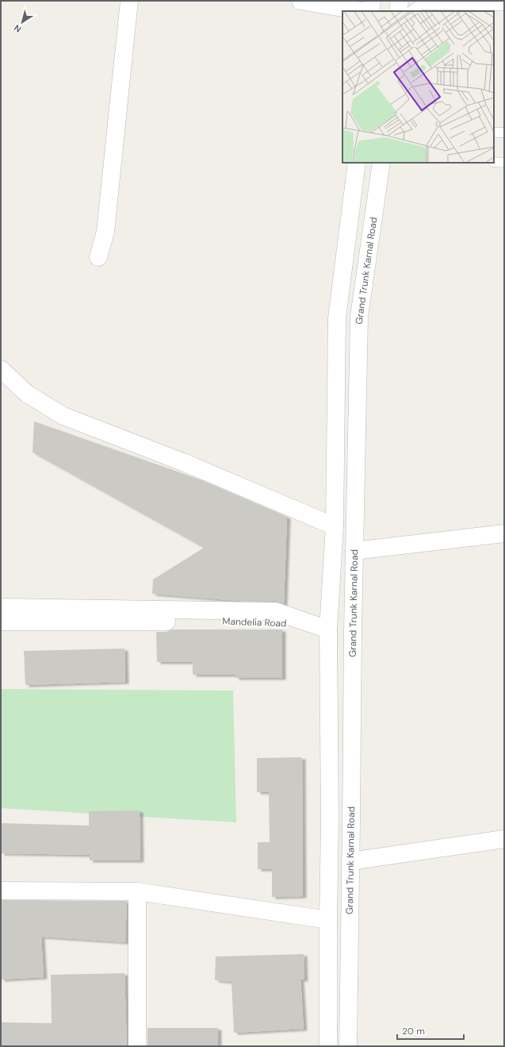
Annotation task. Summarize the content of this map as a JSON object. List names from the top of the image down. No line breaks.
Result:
{"streets":{"street":["Grand Trunk Karnal Road","Mandelia Road"]},"scale_bar":"20 m","north":"bottom left"}
